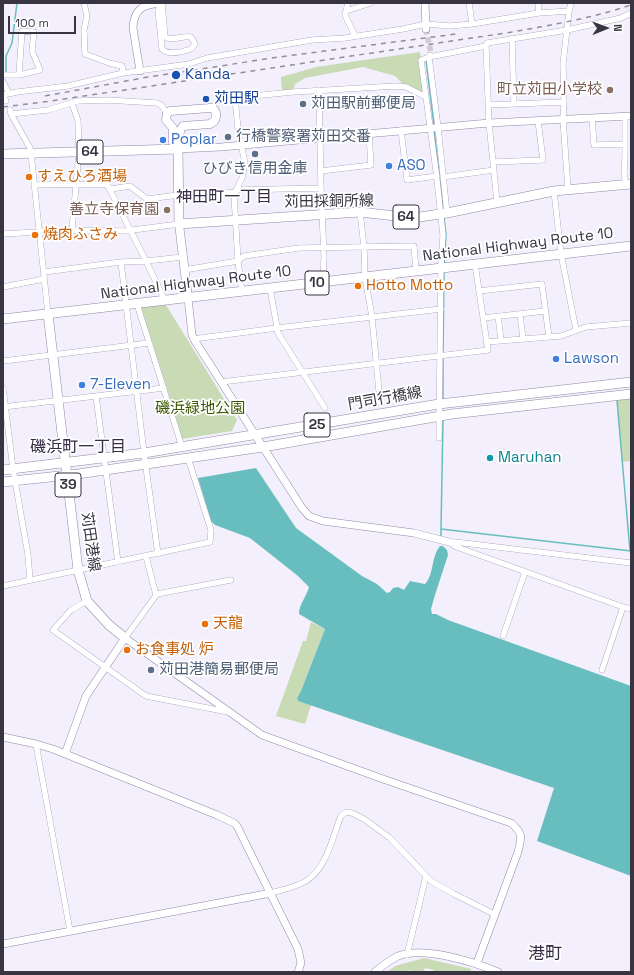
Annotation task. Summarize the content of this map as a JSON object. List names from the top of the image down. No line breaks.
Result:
{"streets":{"main road":["64","苅田採銅所線","National Highway Route 10","10","門司行橋線","25","39","苅田港線"]},"crossings":[["National Highway Route 10","苅田港線"],["門司行橋線","苅田港線"]],"districts":["神田町一丁目","磯浜町一丁目","港町"],"parks":["磯浜緑地公園"],"places":["Kanda","町立苅田小学校","苅田駅","苅田駅前郵便局","行橋警察署苅田交番","Poplar","ひびき信用金庫","ASO","すえひろ酒場","善立寺保育園","焼肉ふさみ","Hotto Motto","Lawson","7-Eleven","Maruhan","天龍","お食事処 炉","苅田港簡易郵便局"],"scale_bar":"100 m","north":"right"}
